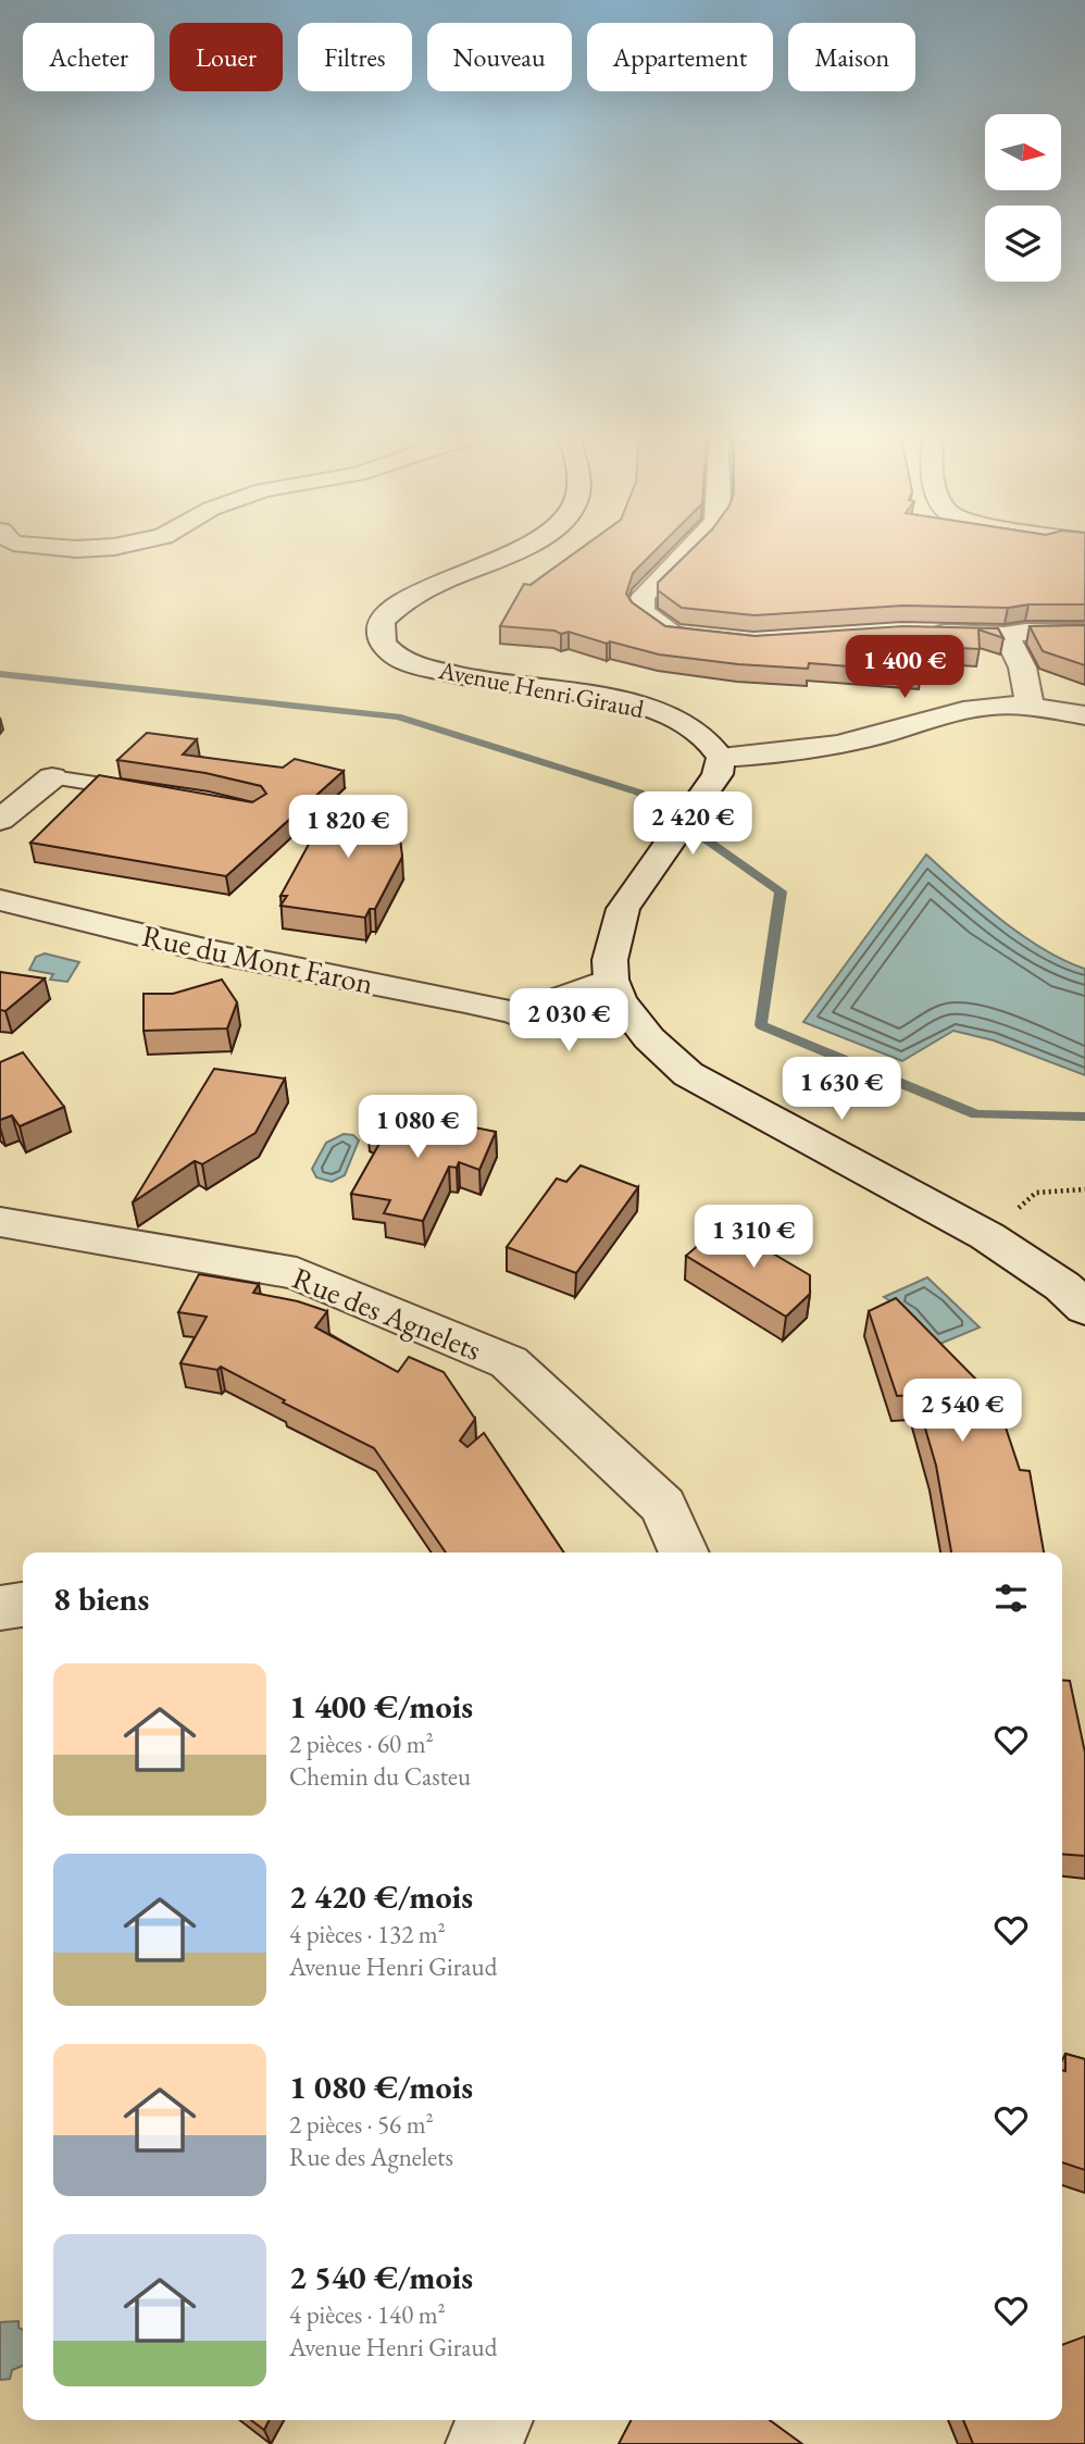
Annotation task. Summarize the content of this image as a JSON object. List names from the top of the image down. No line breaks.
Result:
{"streets":{"street":["Avenue Henri Giraud","Rue du Mont Faron","Rue des Agnelets"]},"north":"right","page":{"chip":["Acheter","Louer","Filtres","Nouveau","Appartement","Maison"],"price":["1 400 €","2 420 €","1 820 €","2 030 €","1 630 €","1 080 €","1 310 €","2 540 €"],"heading":"8 biens","list":[{"name":"1 400 €/mois","note":"2 pièces · 60 m² · Chemin du Casteu"},{"name":"2 420 €/mois","note":"4 pièces · 132 m² · Avenue Henri Giraud"},{"name":"1 080 €/mois","note":"2 pièces · 56 m² · Rue des Agnelets"},{"name":"2 540 €/mois","note":"4 pièces · 140 m² · Avenue Henri Giraud"}]}}
